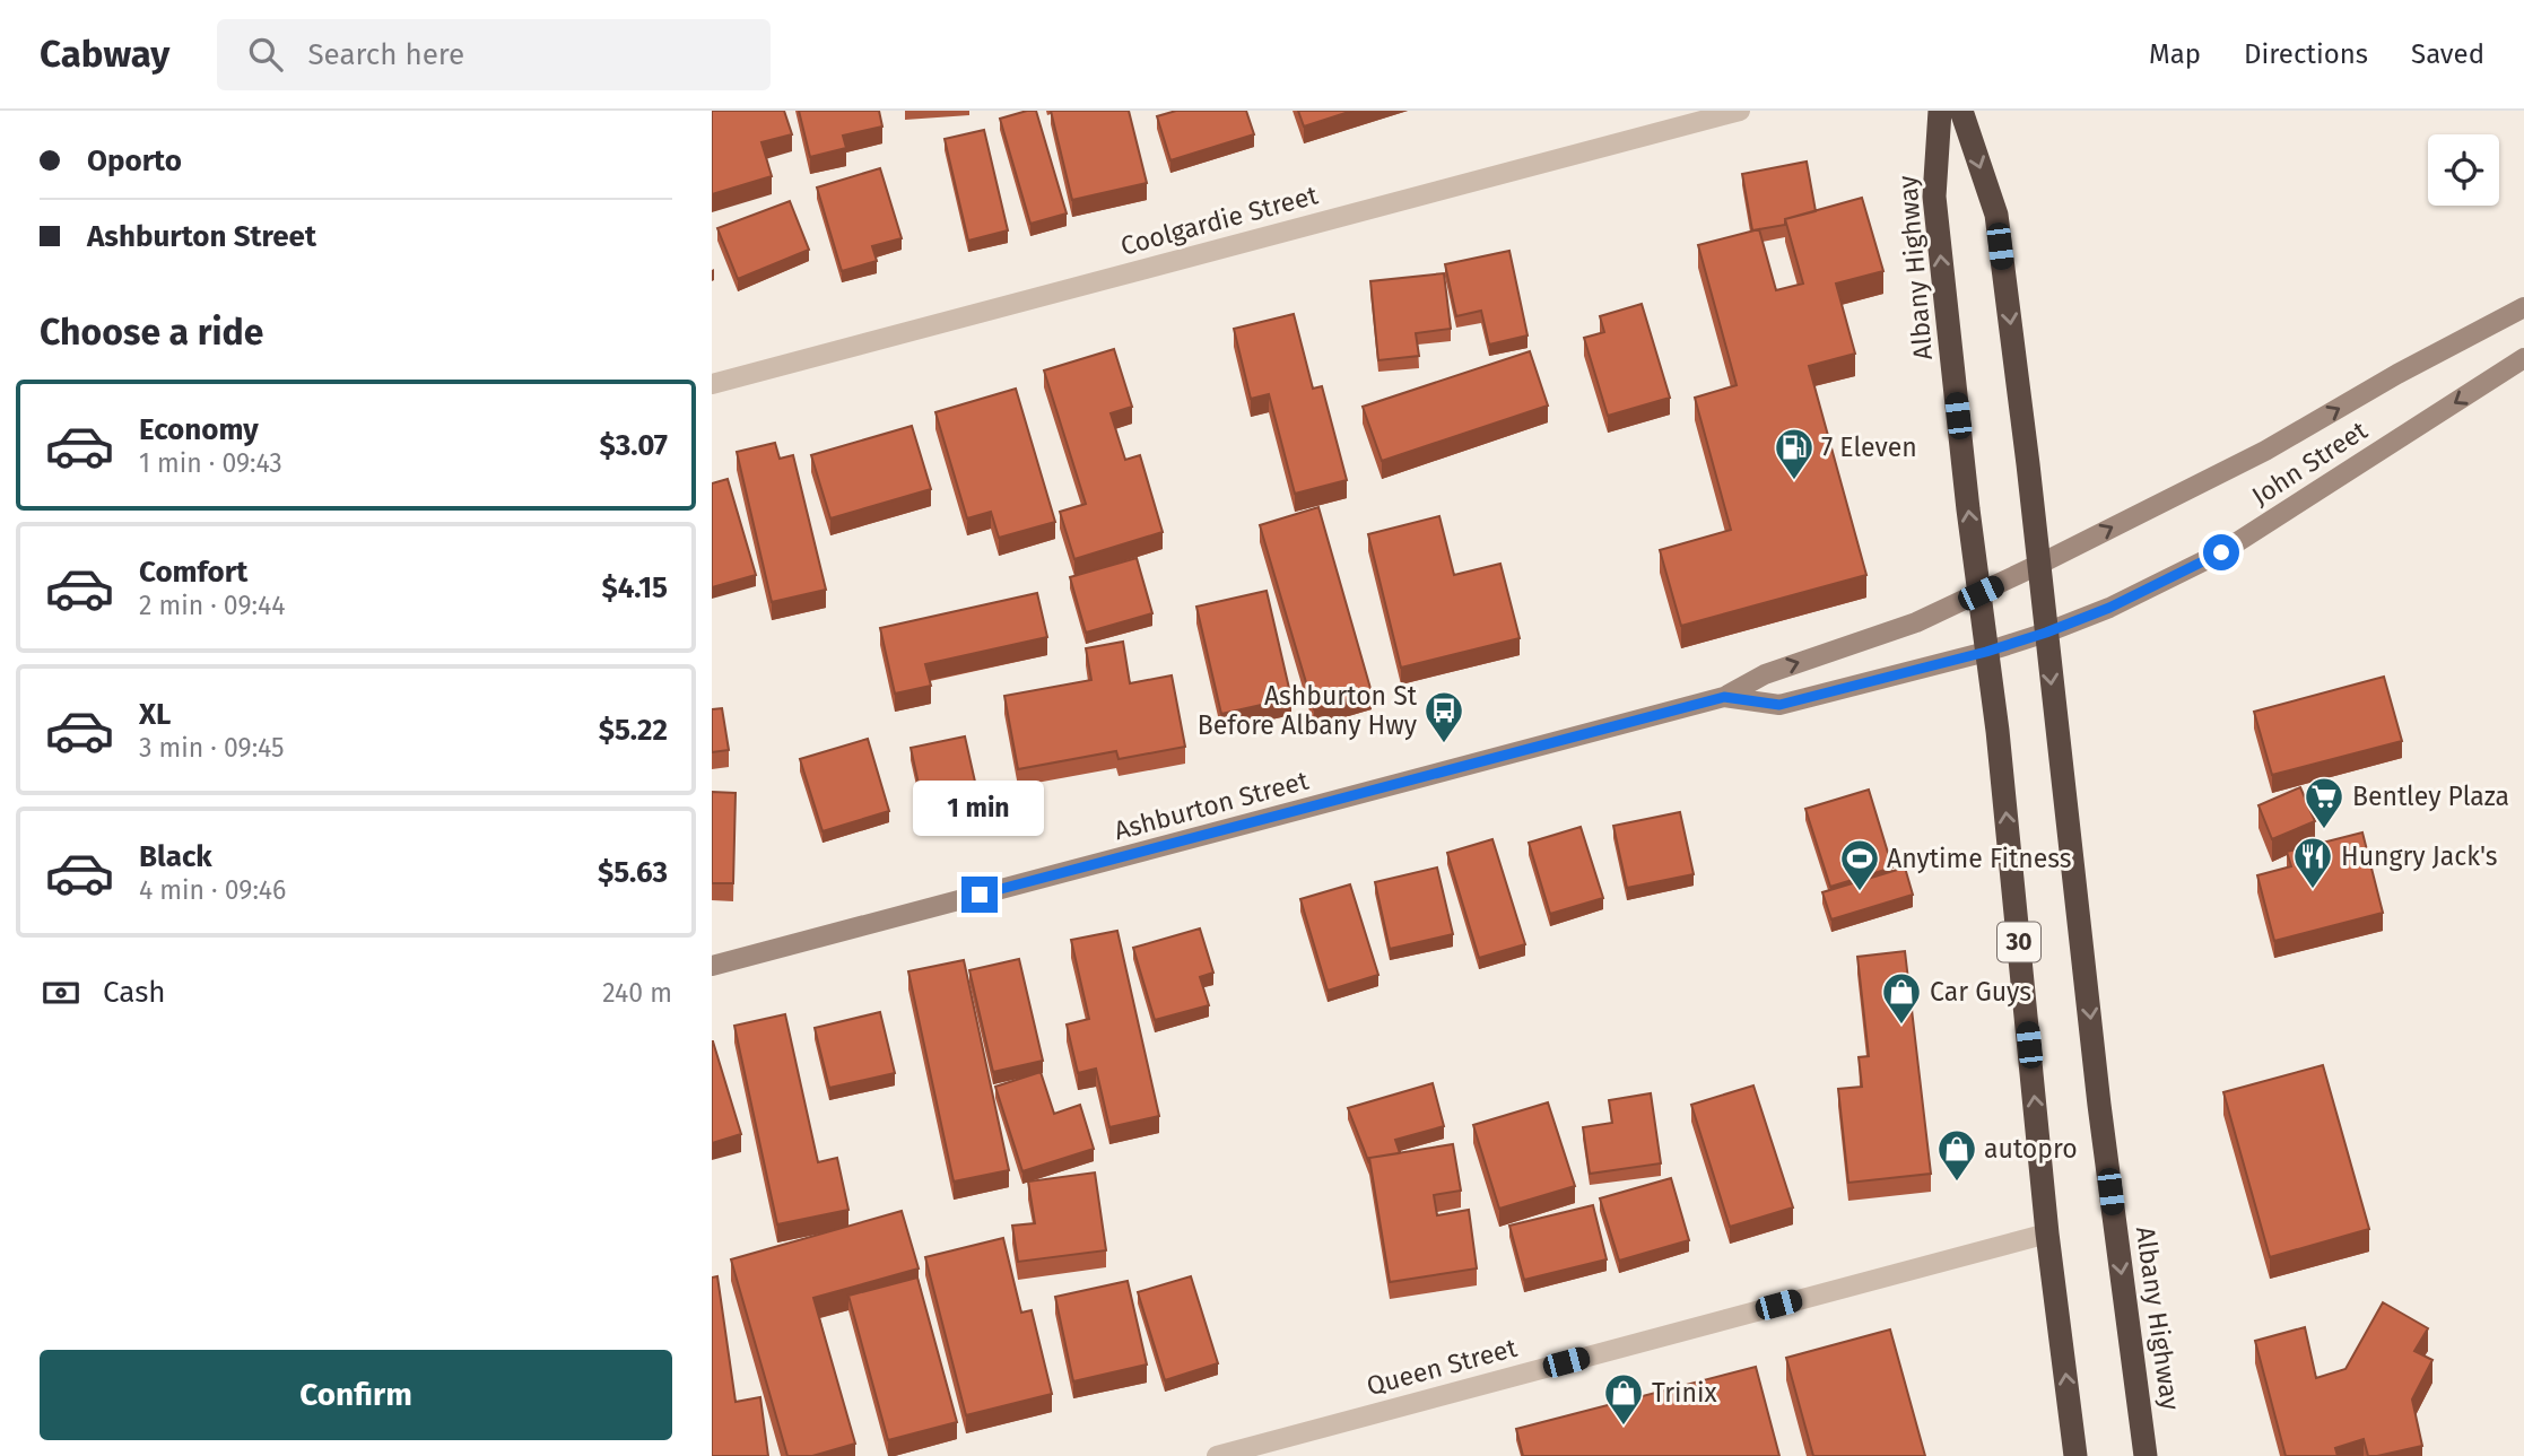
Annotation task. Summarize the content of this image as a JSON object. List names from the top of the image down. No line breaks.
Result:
{"streets":{"highway":["Albany Highway","30"],"street":["Coolgardie Street","John Street","Ashburton Street","Queen Street"]},"crossings":[["Albany Highway","John Street"],["Albany Highway","Ashburton Street"],["Albany Highway","Queen Street"],["John Street","Ashburton Street"]],"places":{"fuel station":["7 Eleven"],"bus stop":["Ashburton St Before Albany Hwy"],"supermarket":["Bentley Plaza"],"restaurant":["Hungry Jack's"],"sports":["Anytime Fitness"],"shop":["Car Guys","autopro","Trinix"]},"page":{"header":"Cabway","search":"Search here","nav":["Map","Directions","Saved"],"banner":["Oporto","Ashburton Street"],"heading":"Choose a ride","list":[{"name":"Economy","note":"1 min · 09:43","value":"$3.07"},{"name":"Comfort","note":"2 min · 09:44","value":"$4.15"},{"name":"XL","note":"3 min · 09:45","value":"$5.22"},{"name":"Black","note":"4 min · 09:46","value":"$5.63"}],"bubble":"1 min","pay":["Cash","240 m"],"buttons":"Confirm"}}
